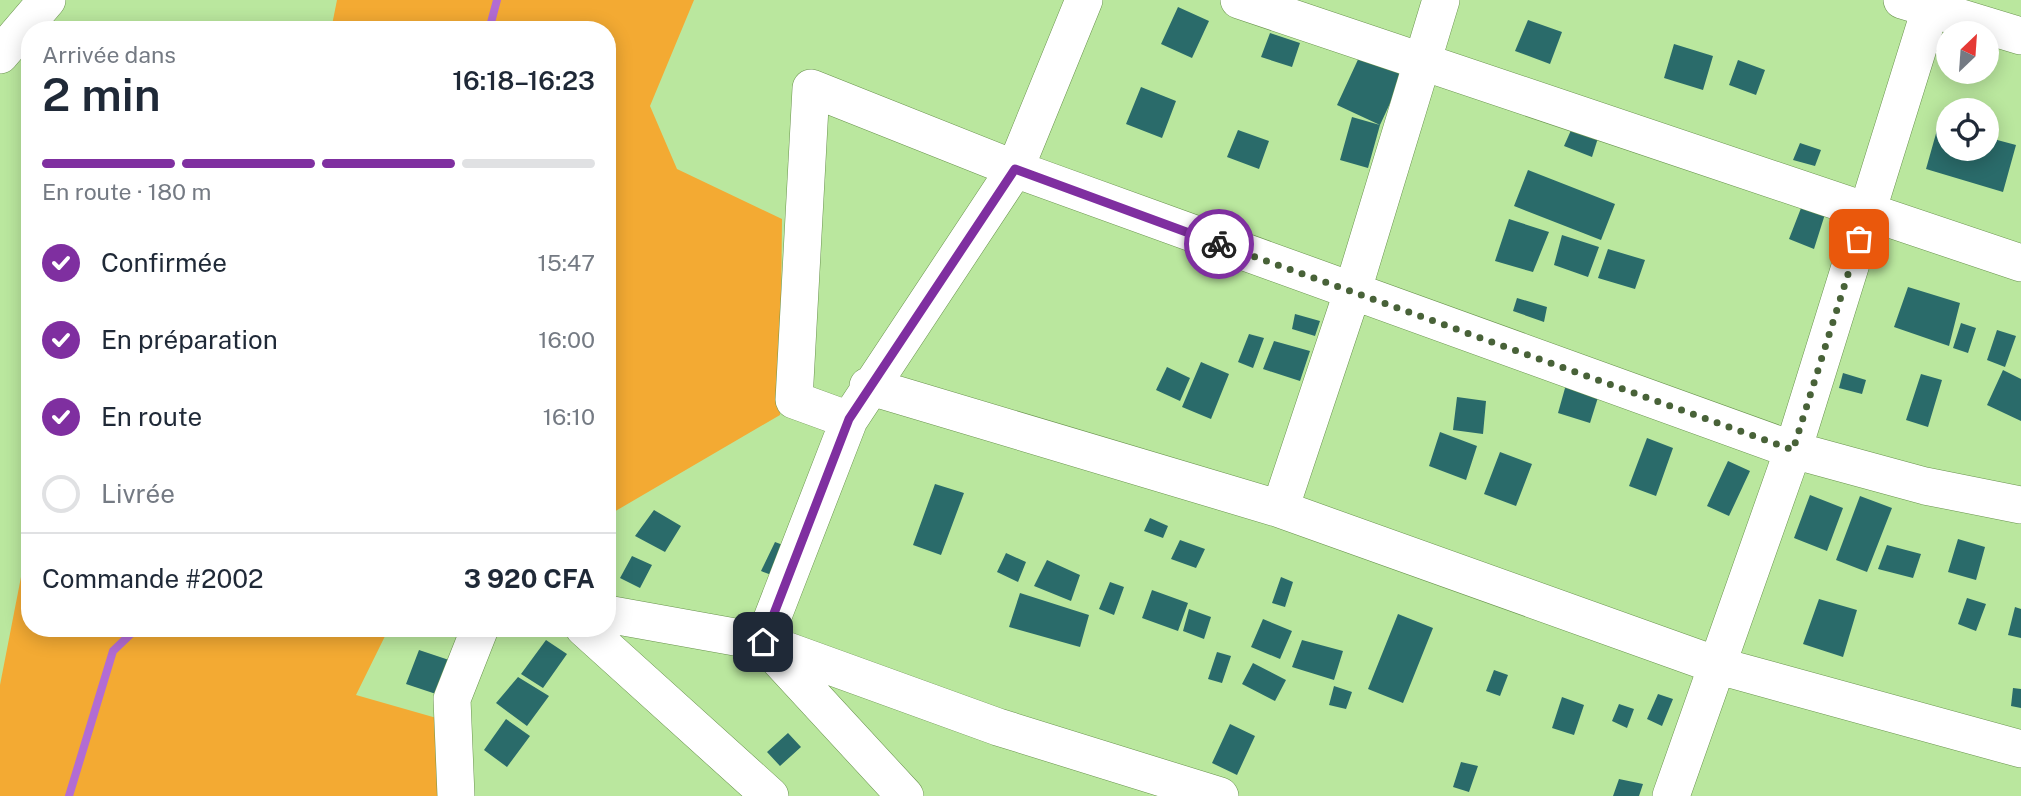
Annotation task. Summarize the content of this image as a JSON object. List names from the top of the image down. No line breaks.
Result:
{"north":"top right","page":{"heading":["2 min","Arrivée dans","16:18–16:23"],"panel":["Commande #2002","3 920 CFA"],"bar":"En route · 180 m","list":[["Confirmée","15:47"],["En préparation","16:00"],["En route","16:10"],"Livrée"]}}
